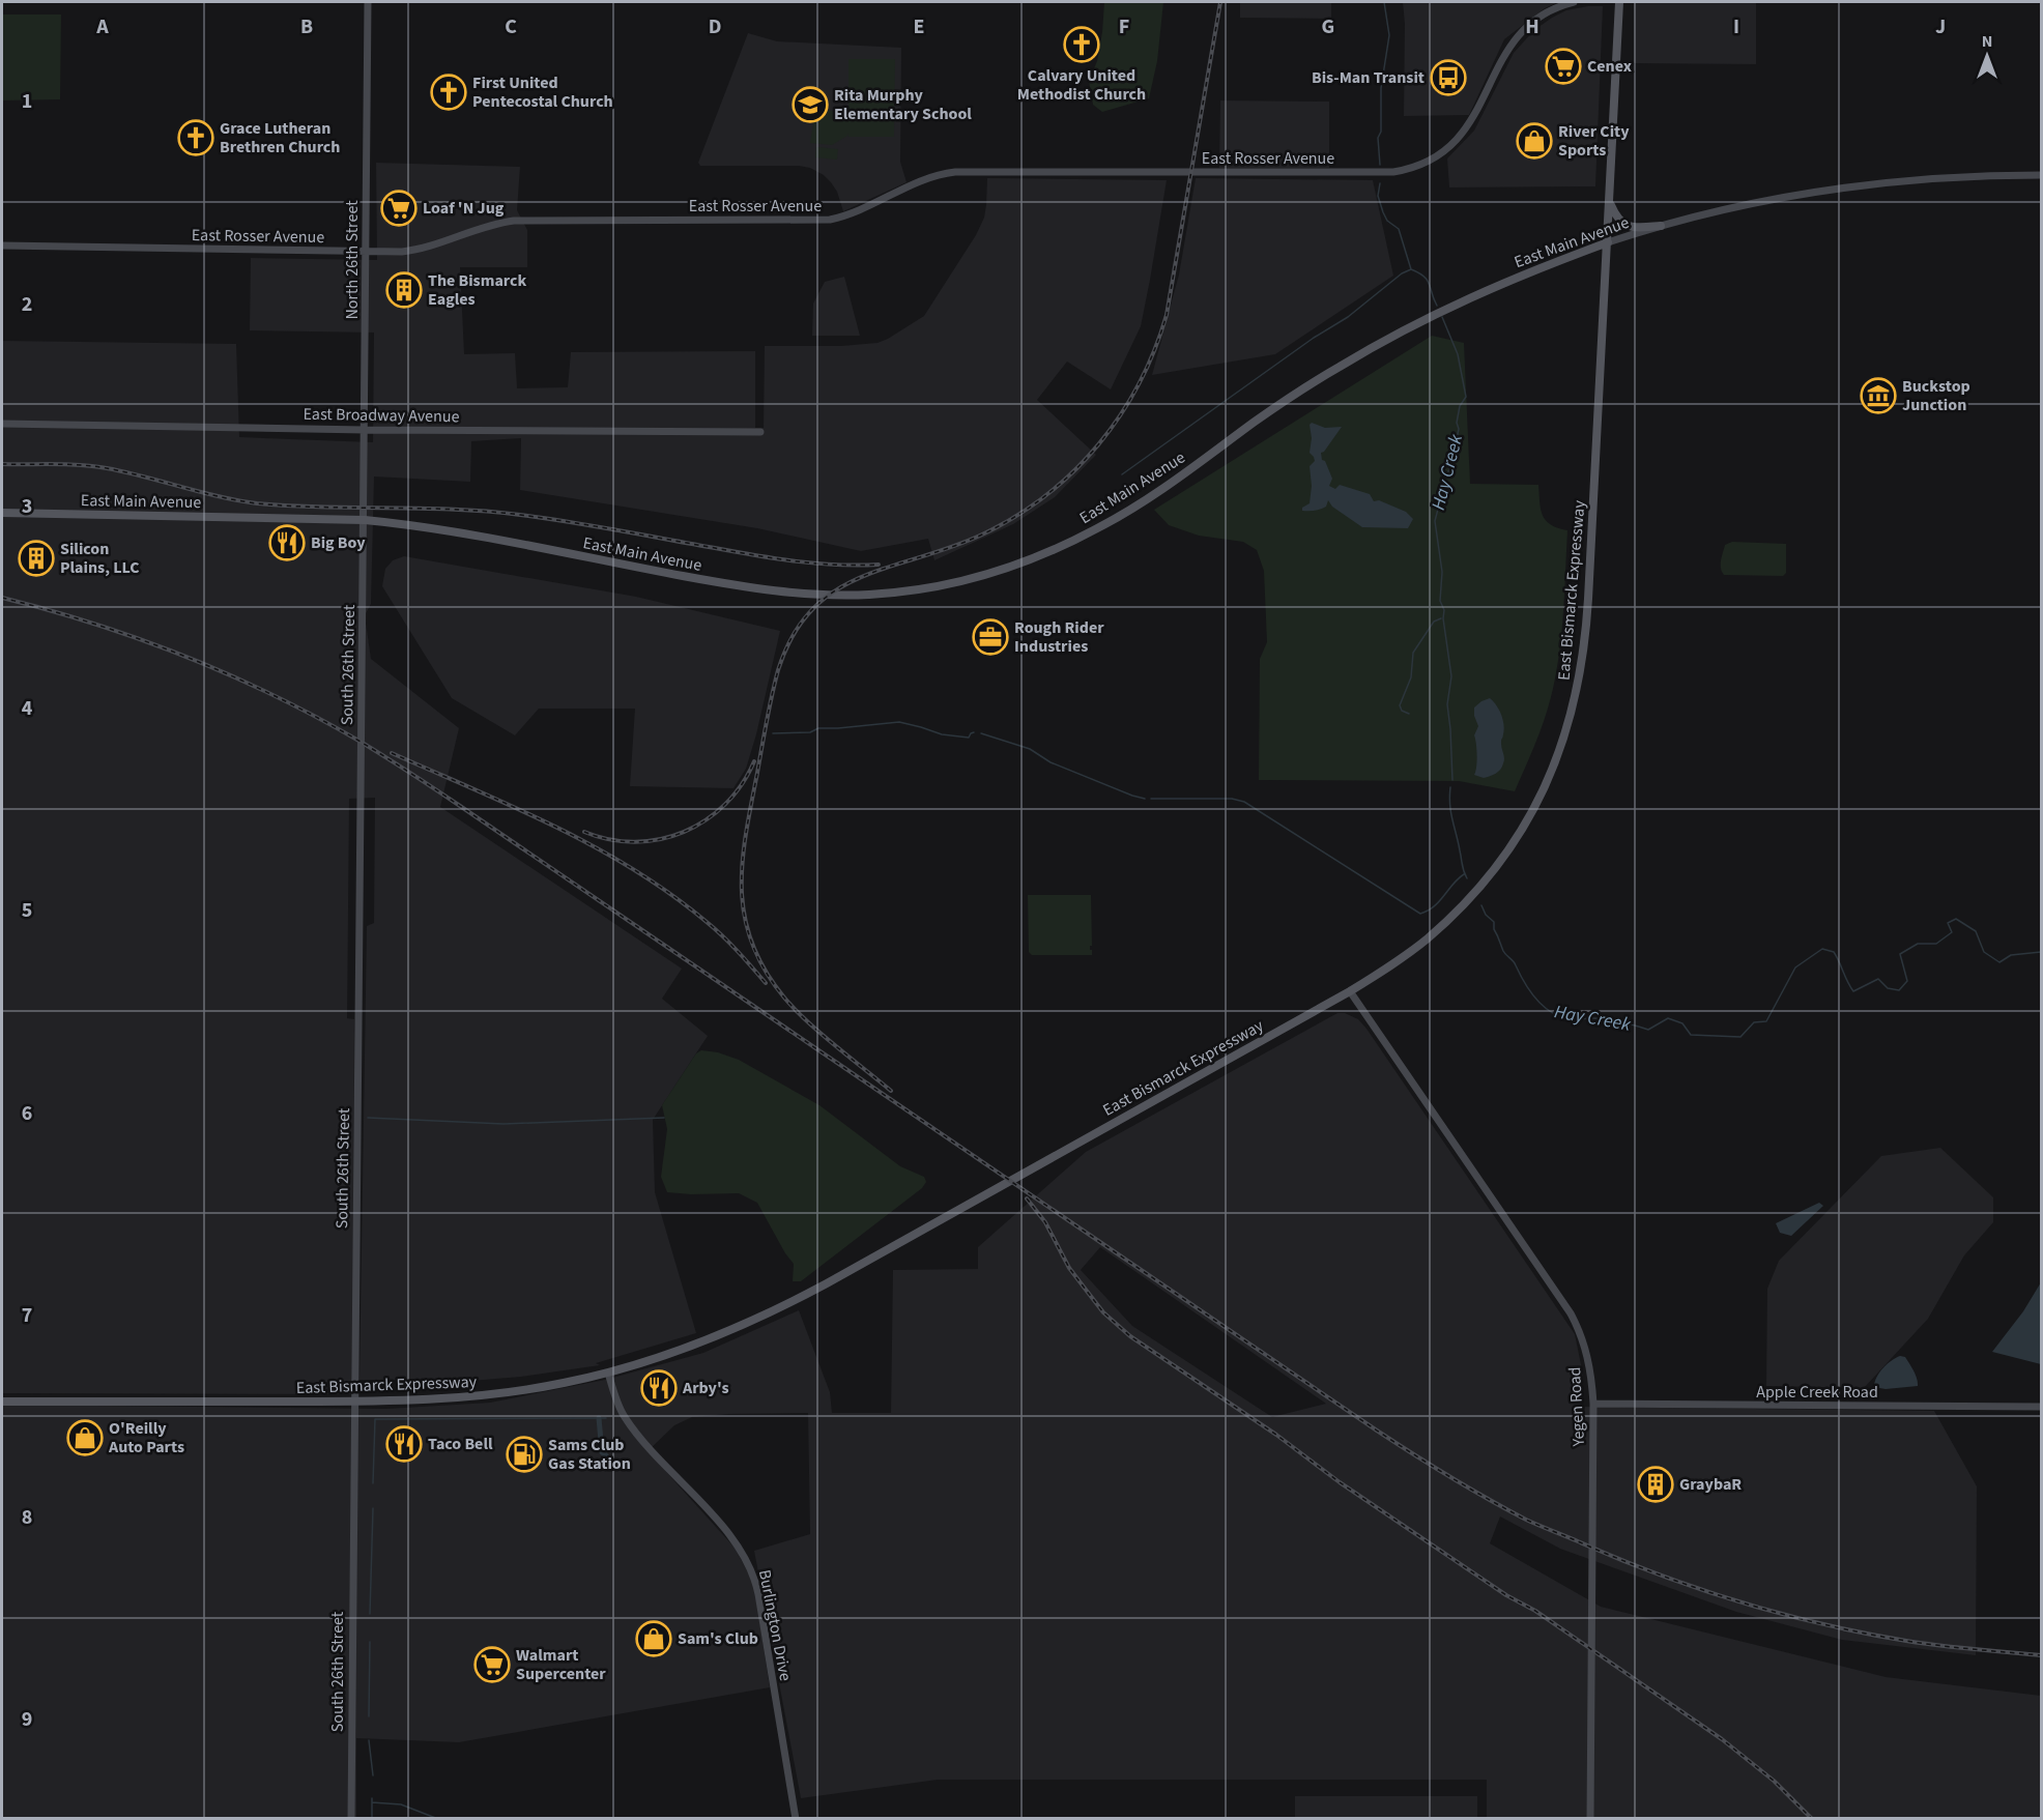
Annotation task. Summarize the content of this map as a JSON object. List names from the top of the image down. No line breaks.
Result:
{"streets":{"main road":["East Main Avenue","East Bismarck Expressway"],"street":["East Rosser Avenue","North 26th Street","East Broadway Avenue","South 26th Street","Apple Creek Road","Yegen Road","Burlington Drive"]},"crossings":[["East Rosser Avenue","North 26th Street"],["East Main Avenue","North 26th Street"],["East Main Avenue","East Bismarck Expressway"],["East Main Avenue","South 26th Street"],["North 26th Street","East Broadway Avenue"],["North 26th Street","South 26th Street"],["East Bismarck Expressway","South 26th Street"],["East Bismarck Expressway","Yegen Road"],["East Bismarck Expressway","Burlington Drive"],["Apple Creek Road","Yegen Road"]],"water":["Hay Creek"],"places":{"church":["Calvary United Methodist Church","First United Pentecostal Church","Grace Lutheran Brethren Church"],"supermarket":["Cenex","Loaf 'N Jug","Walmart Supercenter"],"bus stop":["Bis-Man Transit"],"school or university":["Rita Murphy Elementary School"],"shop":["River City Sports","O'Reilly Auto Parts","Sam's Club"],"building":["The Bismarck Eagles","Silicon Plains, LLC","GraybaR"],"museum":["Buckstop Junction"],"restaurant":["Big Boy","Arby's","Taco Bell"],"office":["Rough Rider Industries"],"fuel station":["Sams Club Gas Station"]},"north":"top","grid":{"columns":["A","B","C","D","E","F","G","H","I","J"],"rows":["1","2","3","4","5","6","7","8","9"]}}
